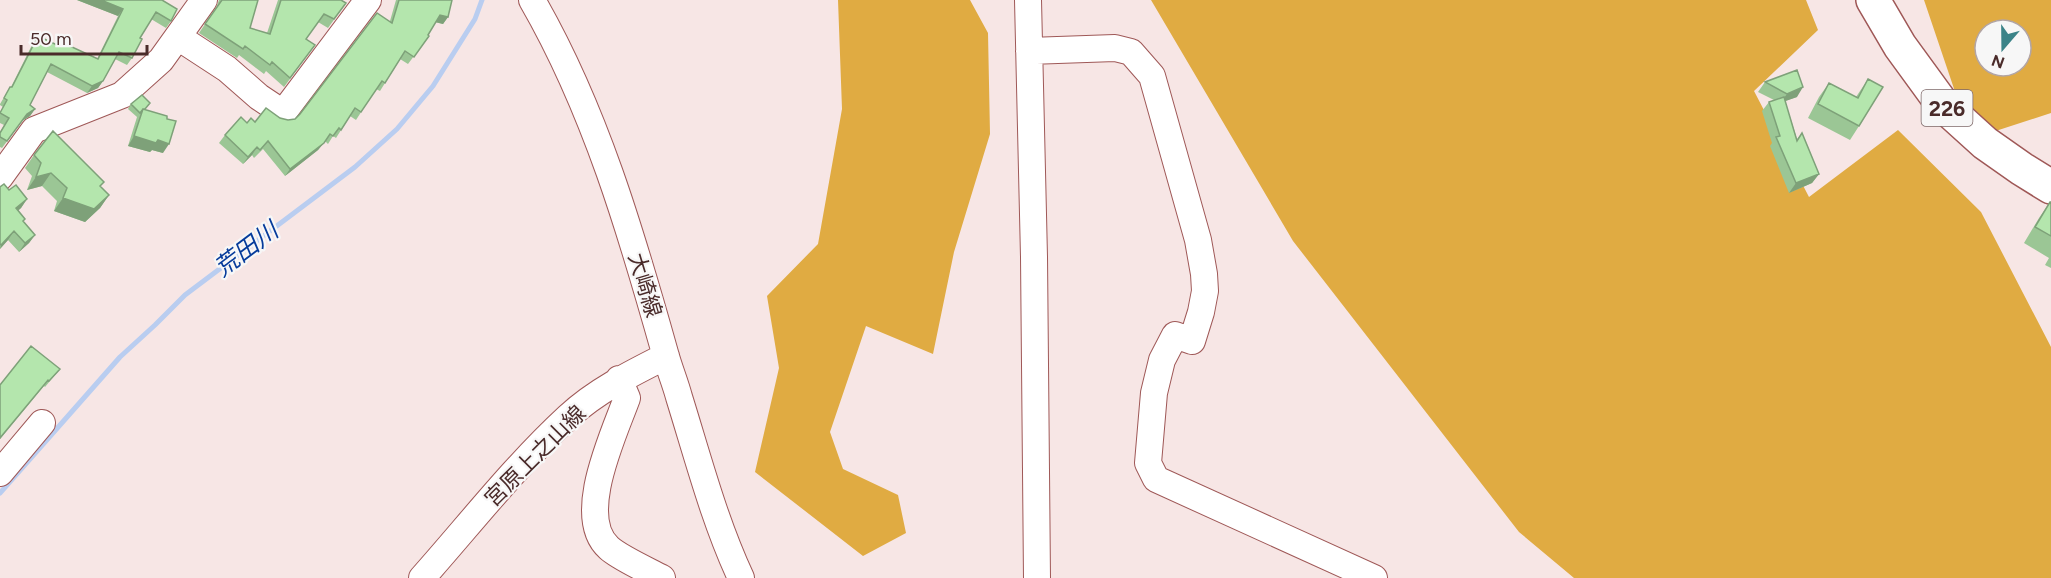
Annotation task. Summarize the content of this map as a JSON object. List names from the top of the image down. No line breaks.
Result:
{"streets":{"highway":["226"],"street":["大崎線","宮原上之山線"]},"crossings":[["大崎線","宮原上之山線"]],"water":["荒田川"],"scale_bar":"50 m","north":"bottom"}
